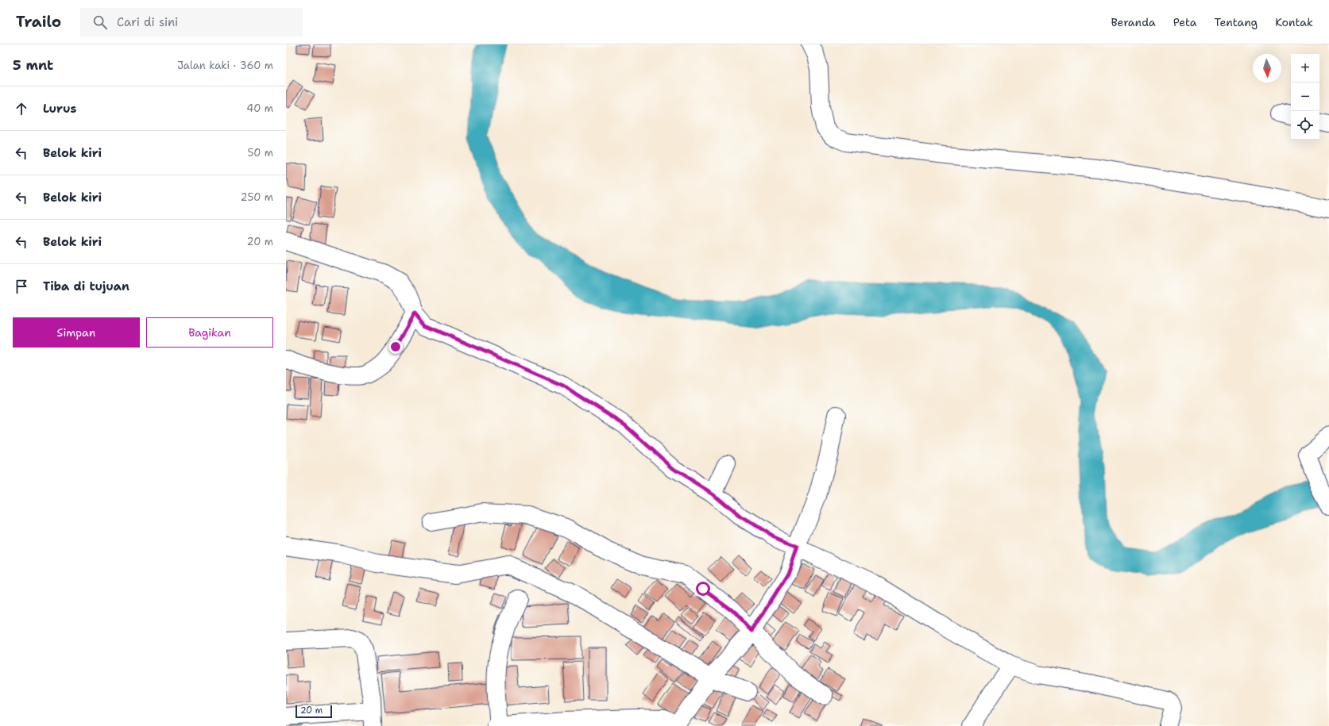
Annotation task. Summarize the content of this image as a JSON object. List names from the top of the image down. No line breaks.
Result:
{"scale_bar":"20 m","north":"bottom","page":{"header":"Trailo","search":"Cari di sini","nav":["Beranda","Peta","Tentang","Kontak"],"heading":["5 mnt","Jalan kaki · 360 m"],"map_buttons":["+","−"],"list":[["Lurus","40 m"],["Belok kiri","50 m"],["Belok kiri","250 m"],["Belok kiri","20 m"],"Tiba di tujuan"],"buttons":["Simpan","Bagikan"],"scale":"20 m"}}
